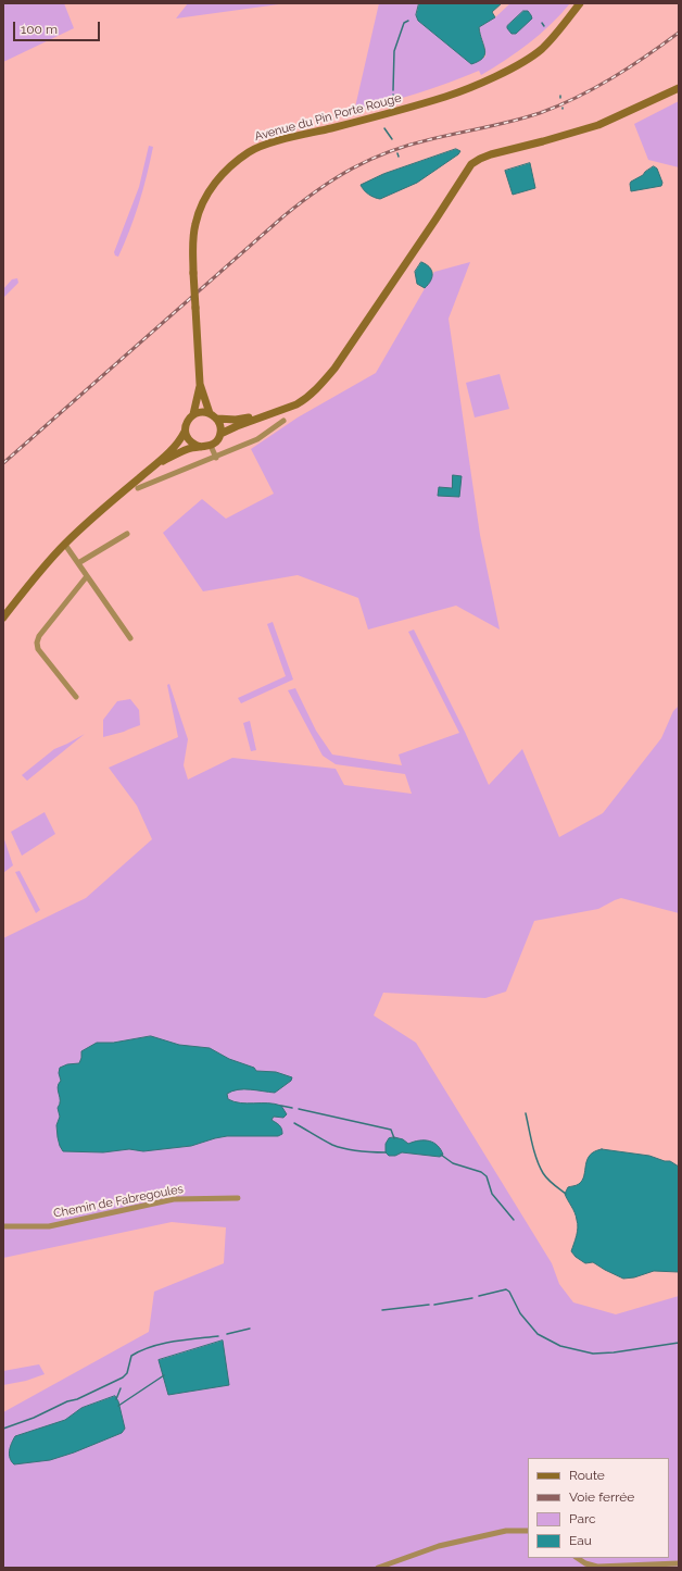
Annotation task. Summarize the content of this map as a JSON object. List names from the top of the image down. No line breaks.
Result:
{"streets":{"main road":["Avenue du Pin Porte Rouge"],"street":["Chemin de Fabregoules"]},"legend":["Route","Voie ferrée","Parc","Eau"],"scale_bar":"100 m"}
